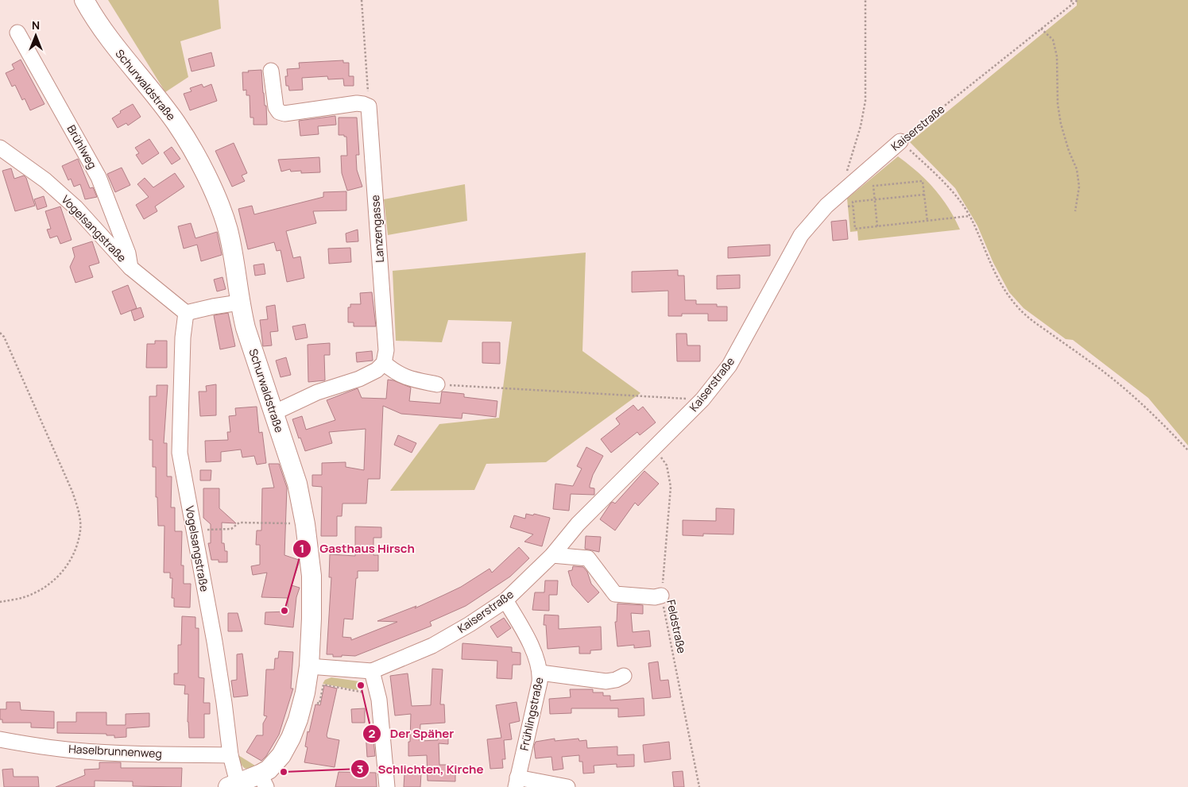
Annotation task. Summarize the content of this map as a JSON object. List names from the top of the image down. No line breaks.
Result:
{"streets":{"main road":["Schurwaldstraße"],"street":["Kaiserstraße","Brühlweg","Vogelsangstraße","Lanzengasse","Frühlingstraße","Haselbrunnenweg"],"path":["Feldstraße"]},"crossings":[["Schurwaldstraße","Kaiserstraße"],["Schurwaldstraße","Vogelsangstraße"],["Kaiserstraße","Feldstraße"],["Kaiserstraße","Frühlingstraße"],["Brühlweg","Vogelsangstraße"],["Vogelsangstraße","Haselbrunnenweg"]],"places":["Gasthaus Hirsch","Der Späher","Schlichten, Kirche"],"north":"top"}
